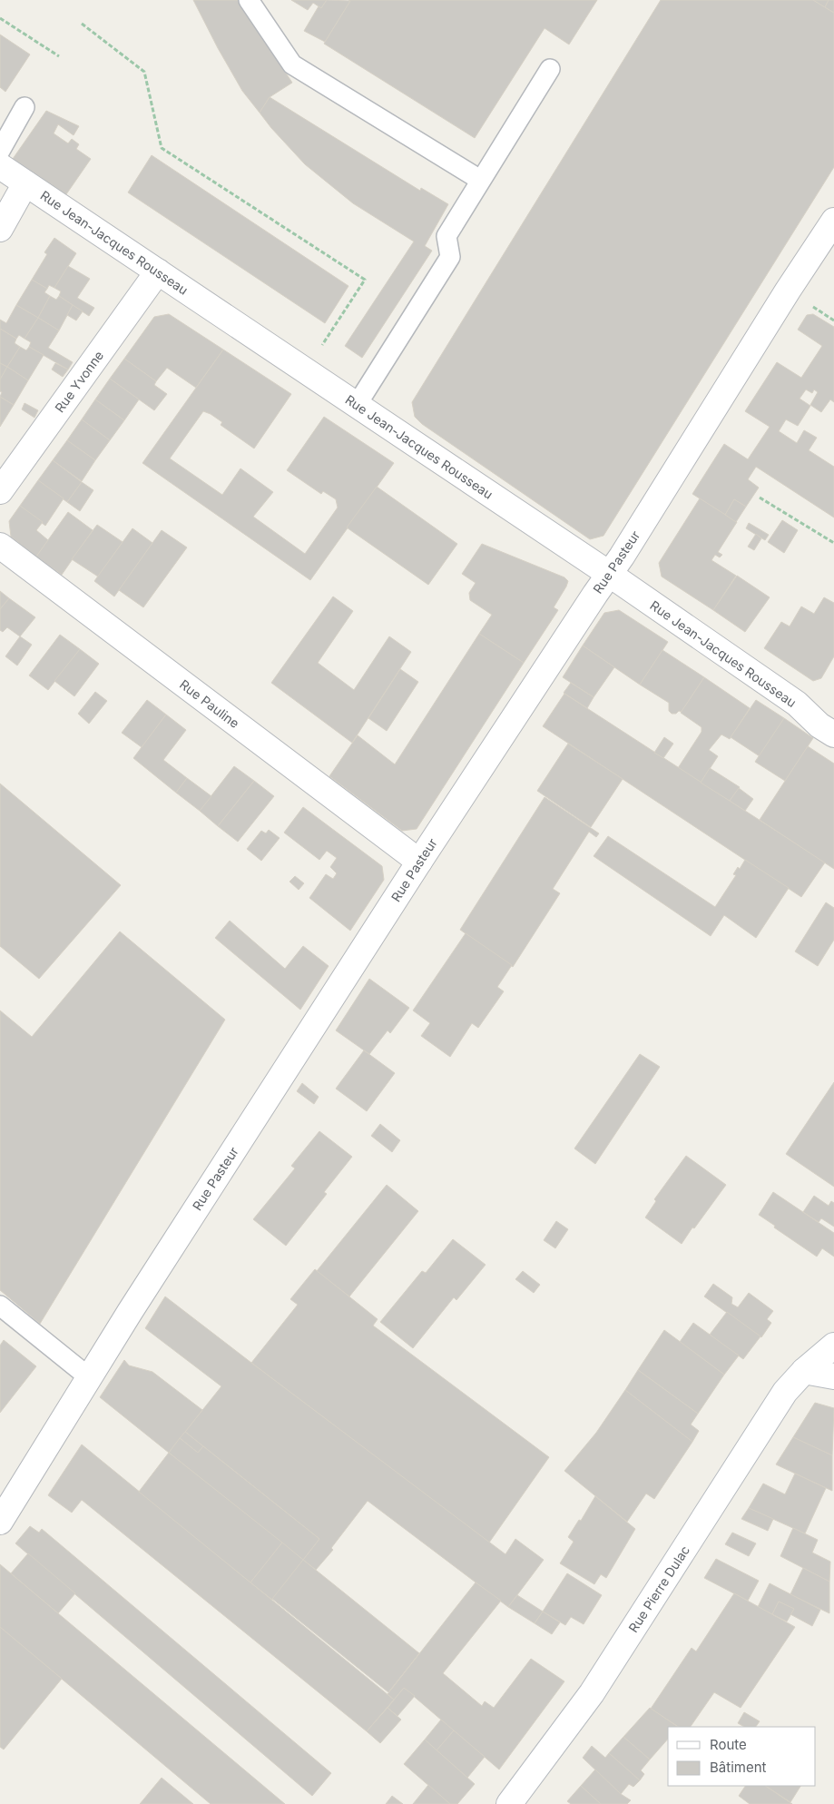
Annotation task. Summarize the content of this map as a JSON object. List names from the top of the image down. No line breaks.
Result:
{"streets":{"street":["Rue Jean-Jacques Rousseau","Rue Yvonne","Rue Pasteur","Rue Pauline","Rue Pierre Dulac"]},"crossings":[["Rue Jean-Jacques Rousseau","Rue Yvonne"],["Rue Jean-Jacques Rousseau","Rue Pasteur"],["Rue Pasteur","Rue Pauline"]],"legend":["Route","Bâtiment"]}
